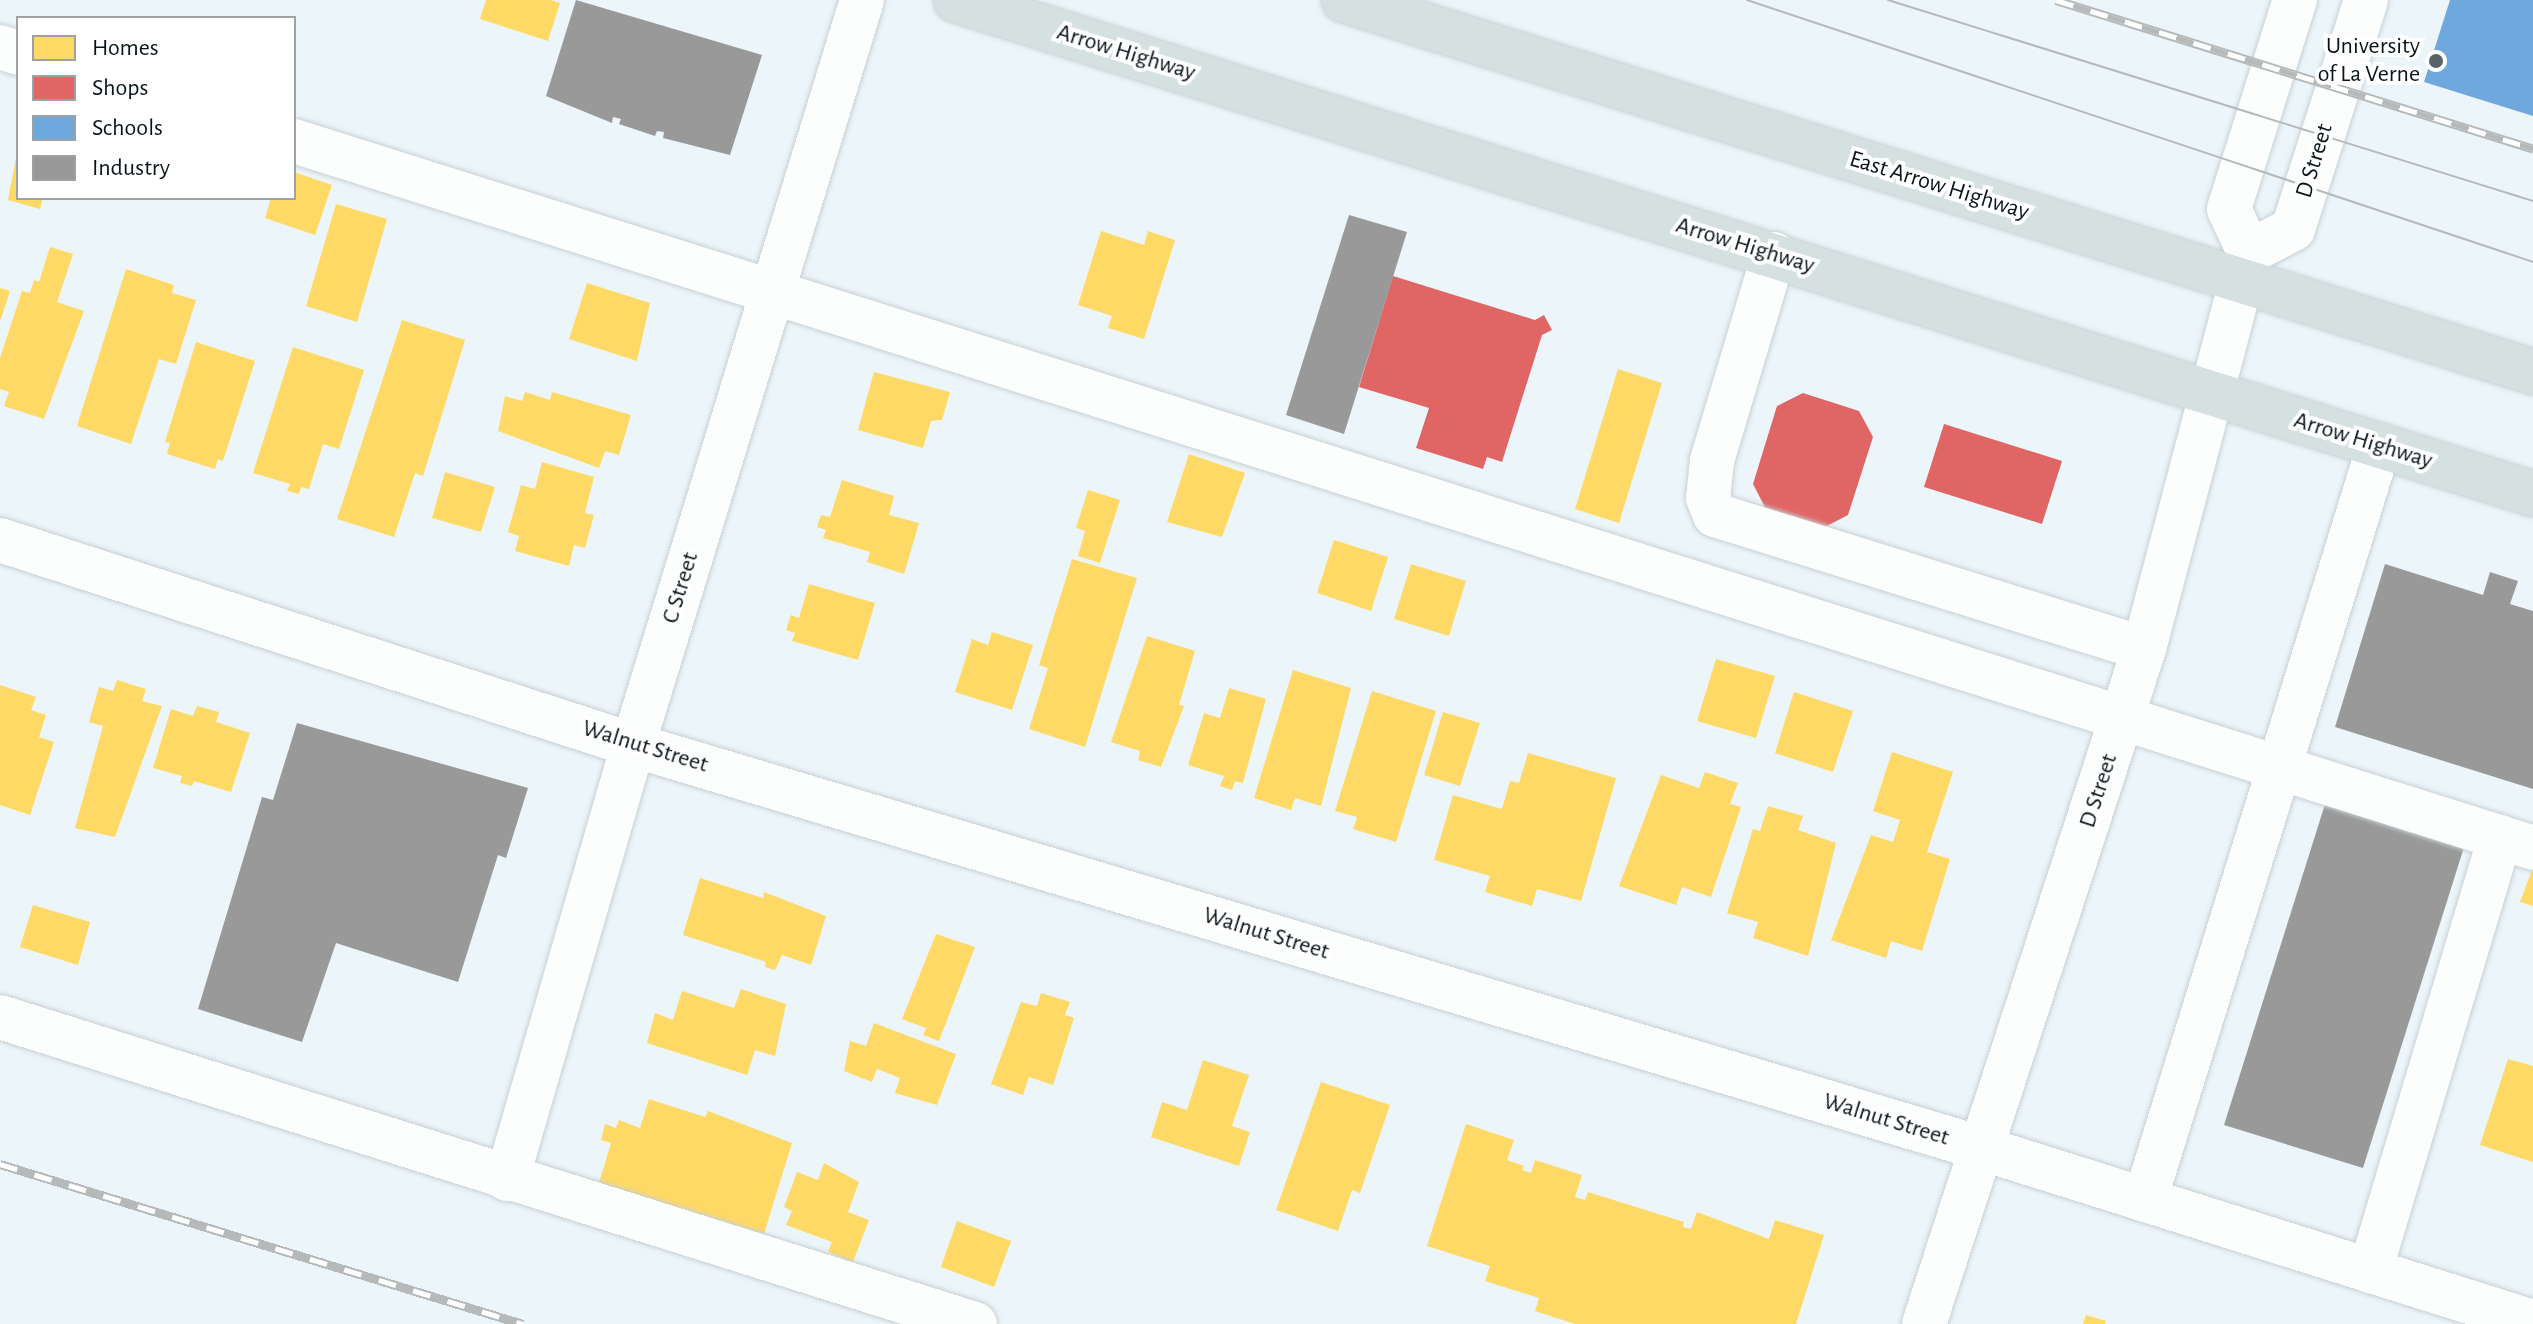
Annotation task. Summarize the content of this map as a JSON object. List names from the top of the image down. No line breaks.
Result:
{"streets":{"main road":["Arrow Highway","East Arrow Highway"],"street":["D Street","C Street","Walnut Street"]},"crossings":[["Arrow Highway","D Street"],["D Street","East Arrow Highway"],["D Street","Walnut Street"],["C Street","Walnut Street"]],"places":["University of La Verne"],"legend":["Homes","Shops","Schools","Industry"]}
